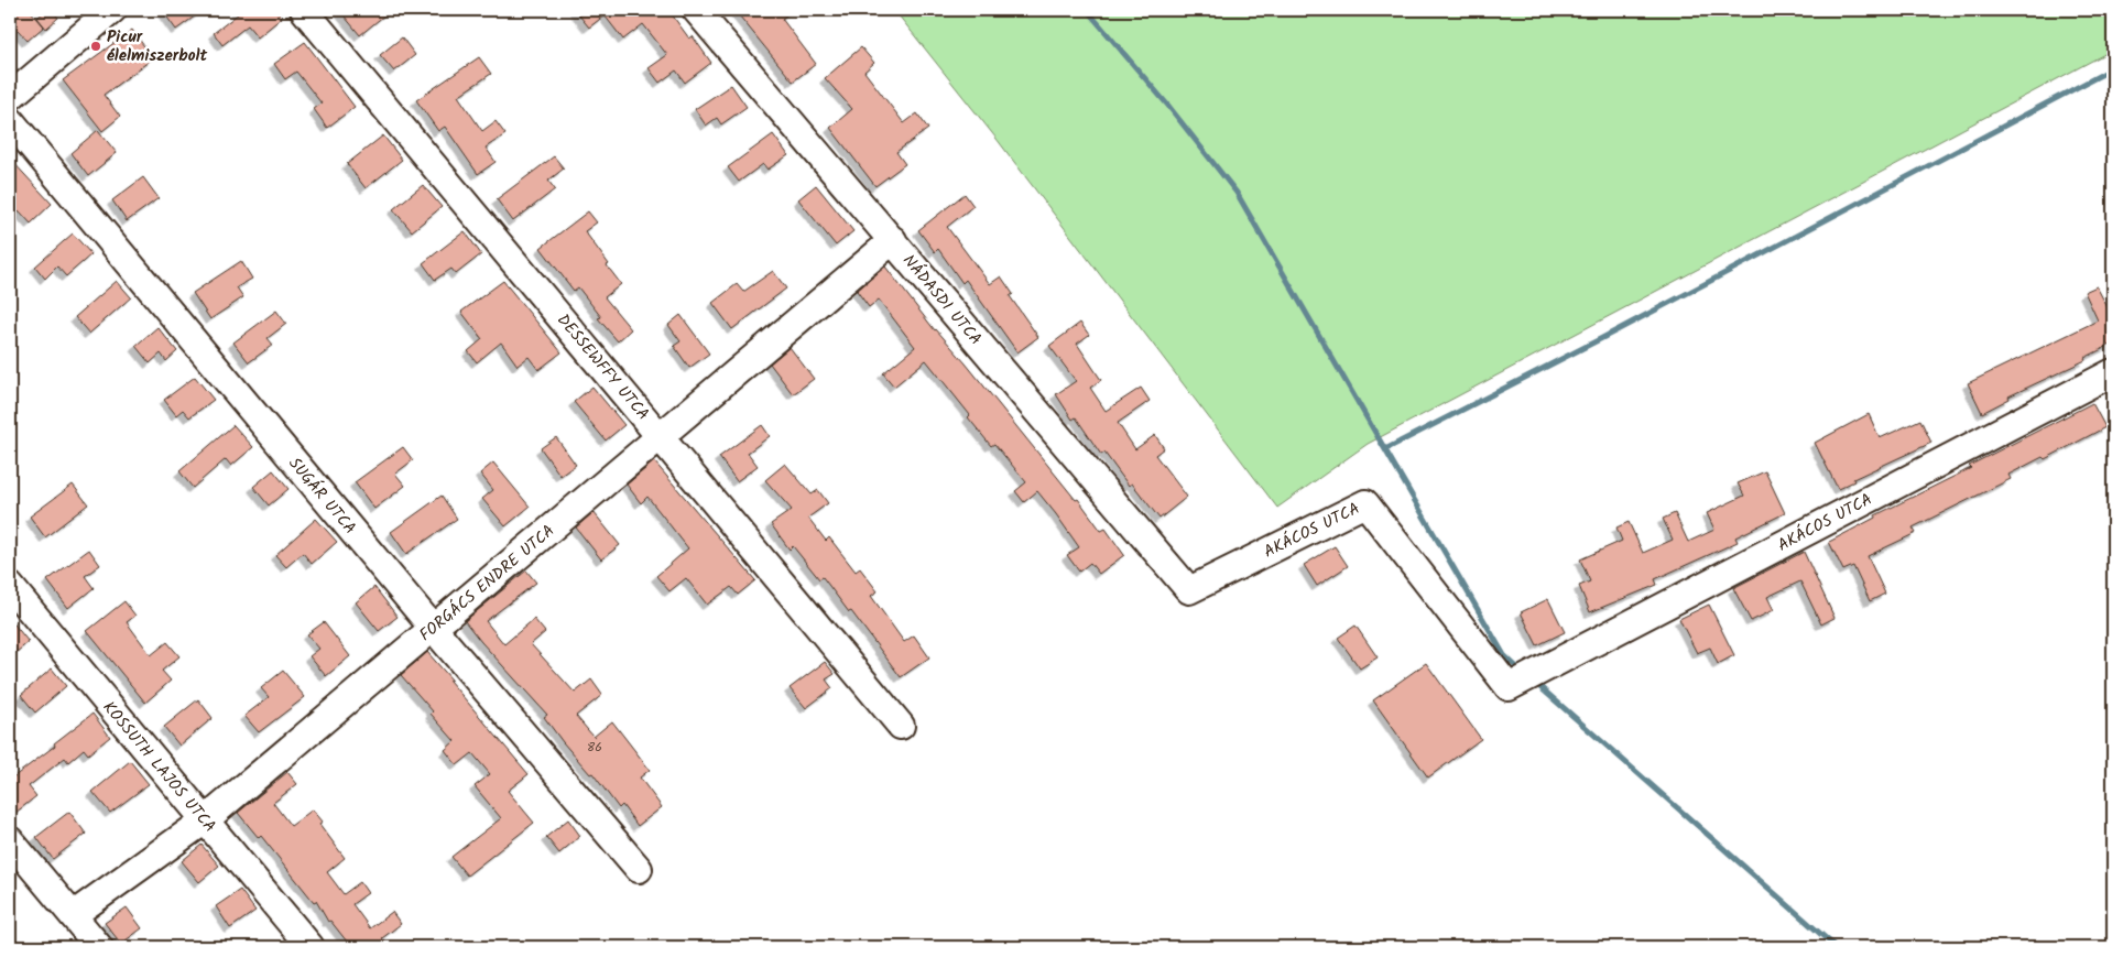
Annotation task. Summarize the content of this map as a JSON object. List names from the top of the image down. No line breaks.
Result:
{"streets":{"street":["NÁDASDI UTCA","DESSEWFFY UTCA","SUGÁR UTCA","AKÁCOS UTCA","FORGÁCS ENDRE UTCA","KOSSUTH LAJOS UTCA"]},"crossings":[["NÁDASDI UTCA","AKÁCOS UTCA"],["NÁDASDI UTCA","FORGÁCS ENDRE UTCA"],["DESSEWFFY UTCA","FORGÁCS ENDRE UTCA"],["SUGÁR UTCA","FORGÁCS ENDRE UTCA"],["FORGÁCS ENDRE UTCA","KOSSUTH LAJOS UTCA"]],"places":["Picur élelmiszerbolt"],"house_numbers":["86"]}
